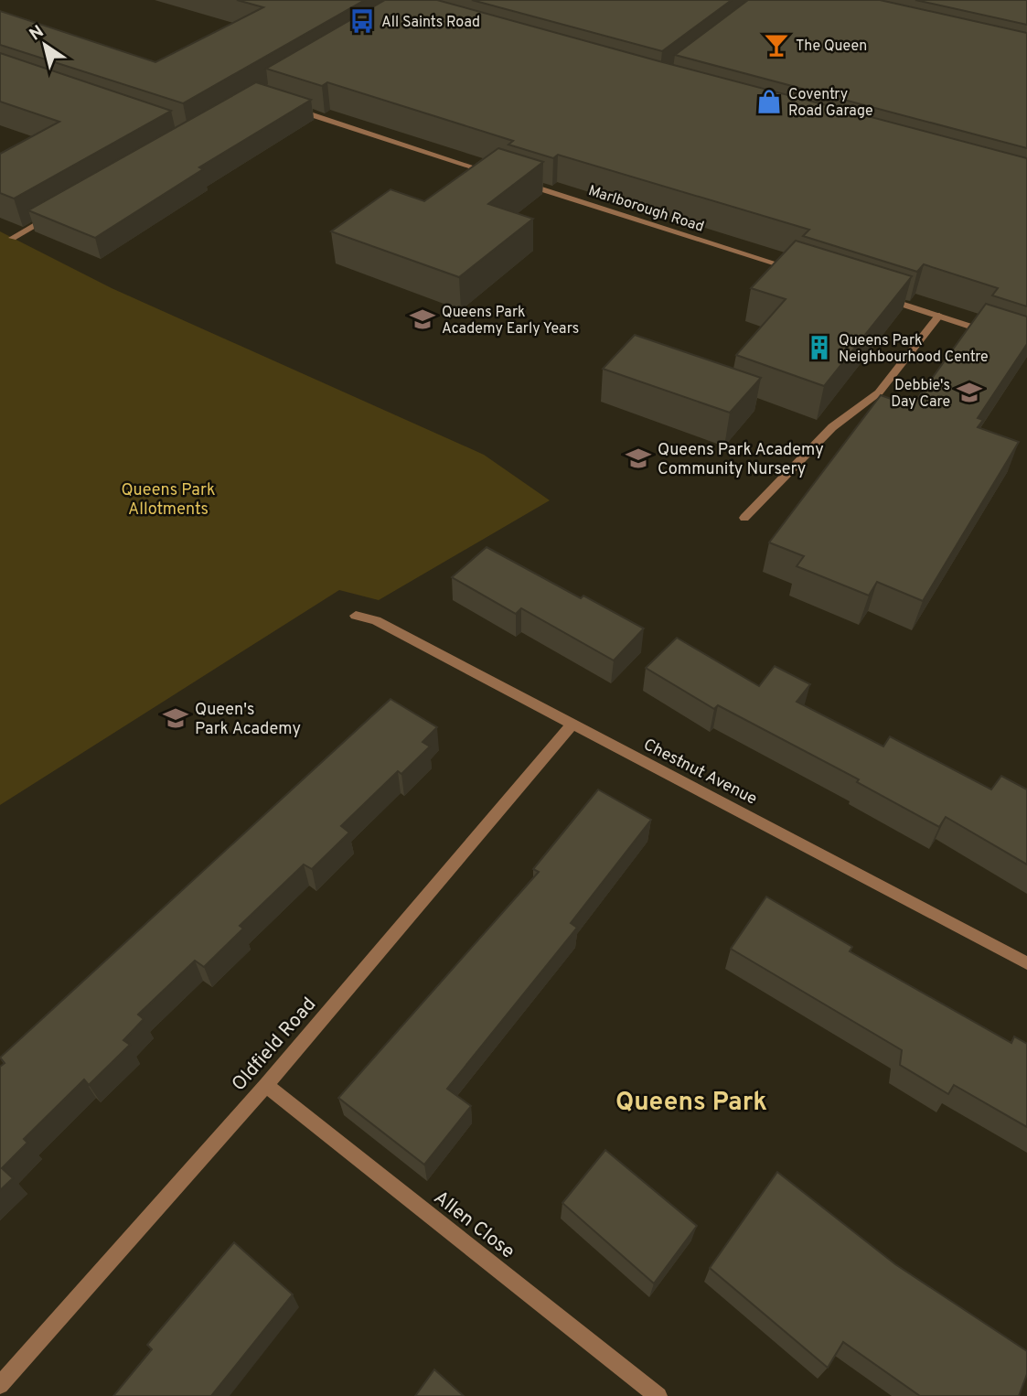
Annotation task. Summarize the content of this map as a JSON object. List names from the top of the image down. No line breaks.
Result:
{"streets":{"street":["Marlborough Road","Chestnut Avenue","Oldfield Road","Allen Close"]},"crossings":[["Chestnut Avenue","Oldfield Road"],["Oldfield Road","Allen Close"]],"districts":["Queens Park"],"parks":["Queens Park Allotments"],"places":{"bus stop":["All Saints Road"],"bar":["The Queen"],"shop":["Coventry Road Garage"],"school or university":["Queens Park Academy Early Years","Debbie's Day Care","Queens Park Academy Community Nursery","Queen's Park Academy"],"building":["Queens Park Neighbourhood Centre"]},"north":"top left"}
